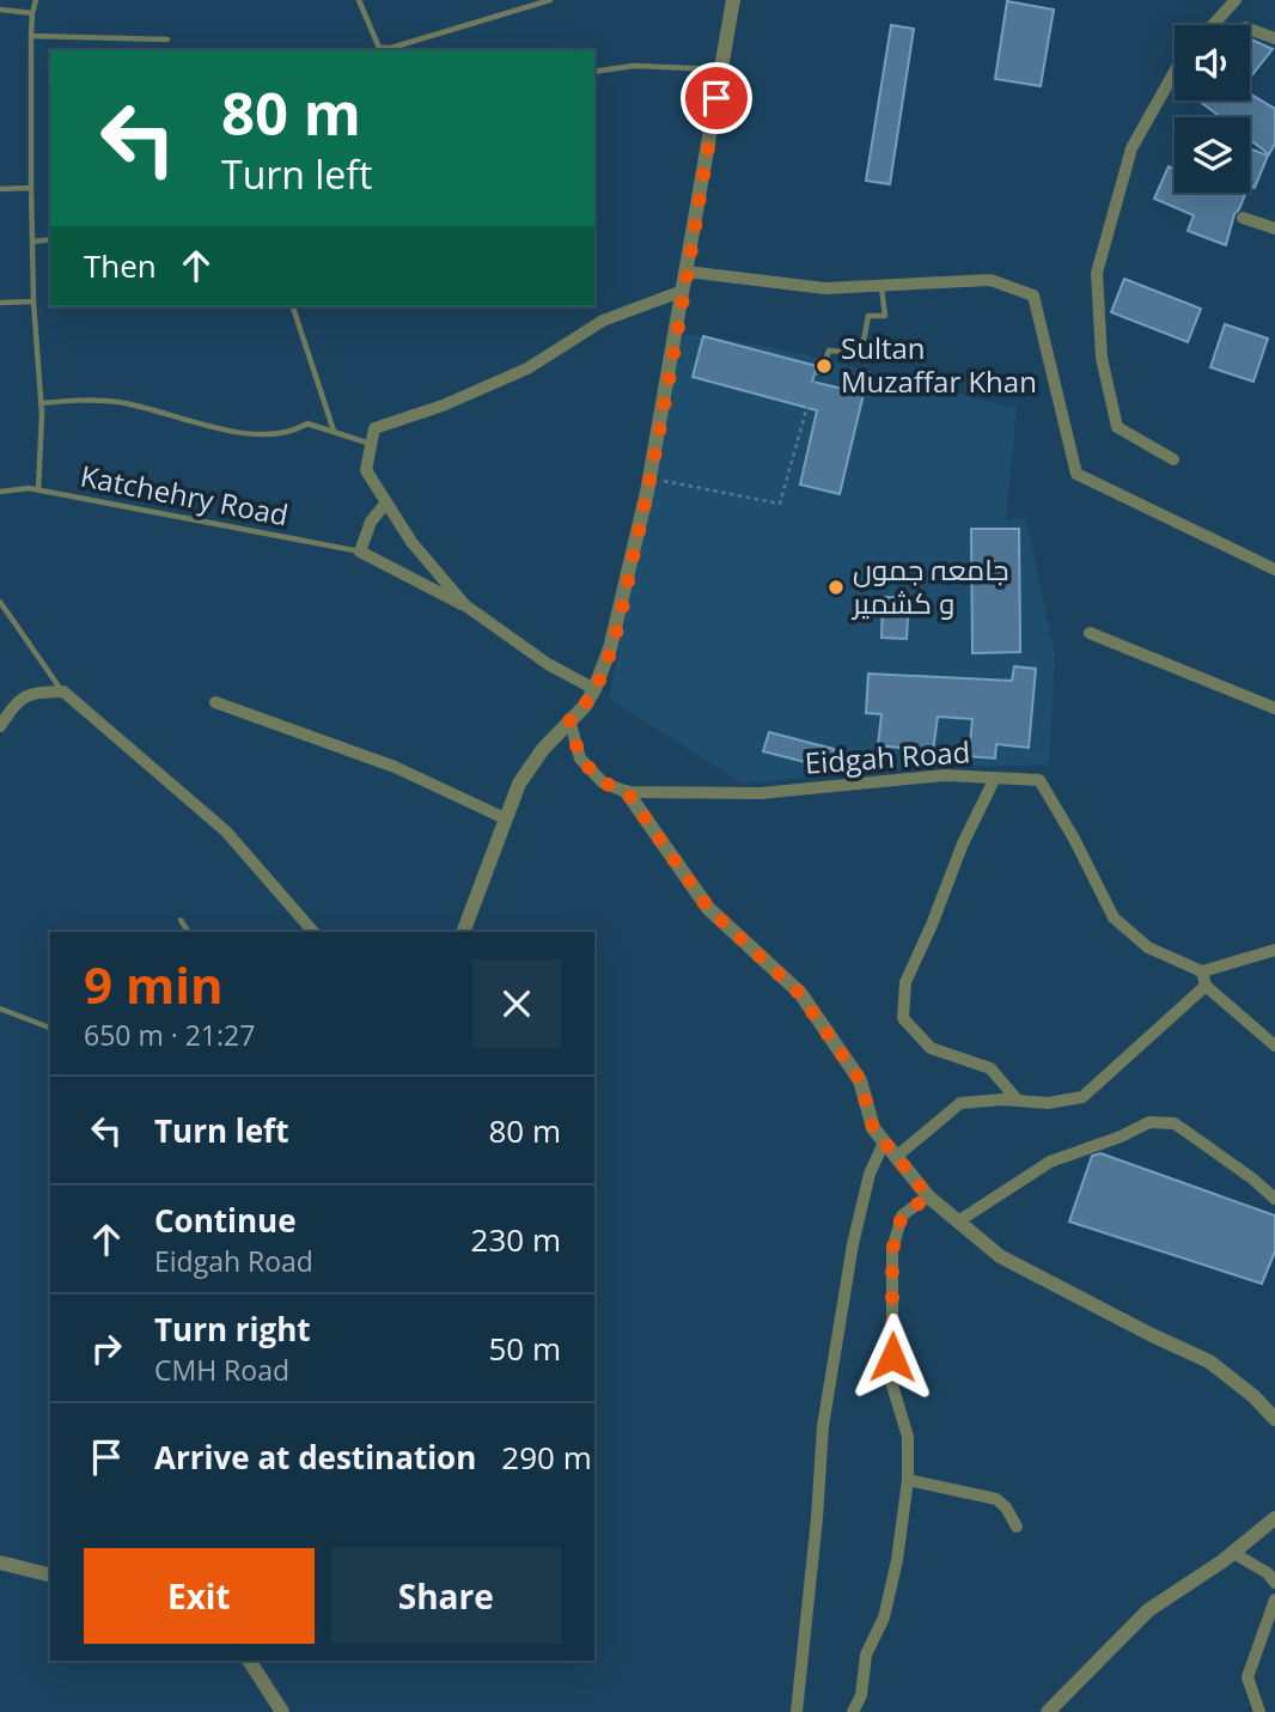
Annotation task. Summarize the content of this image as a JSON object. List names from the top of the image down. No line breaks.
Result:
{"streets":{"street":["Eidgah Road"],"lane":["Katchehry Road"]},"places":["Sultan Muzaffar Khan","جامعہ جموں و کشمیر"],"page":{"turn":["80 m","Turn left"],"then":"Then","heading":["9 min","650 m · 21:27"],"list":[{"name":"Turn left","value":"80 m"},{"name":"Continue","note":"Eidgah Road","value":"230 m"},{"name":"Turn right","note":"CMH Road","value":"50 m"},{"name":"Arrive at destination","value":"290 m"}],"buttons":["Exit","Share"]}}
